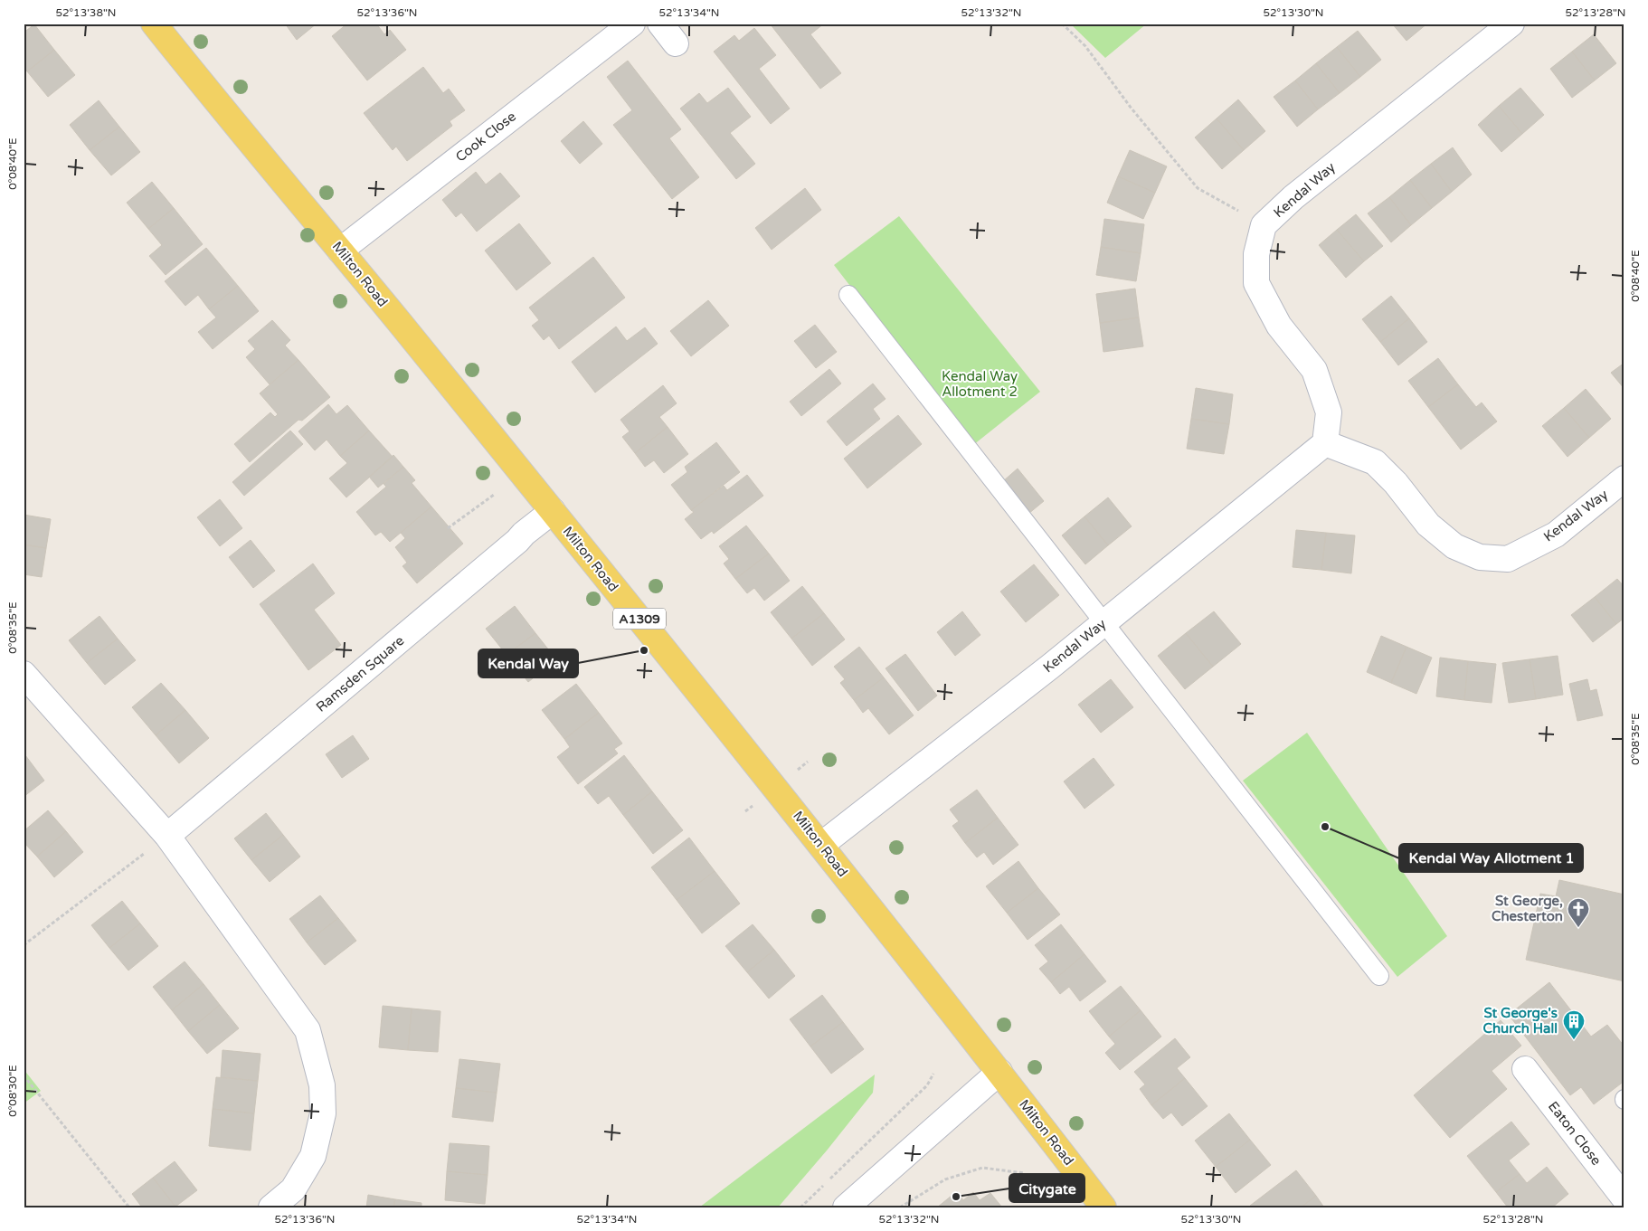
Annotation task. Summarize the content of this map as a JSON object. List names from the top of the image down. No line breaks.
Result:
{"streets":{"main road":["Milton Road","A1309"],"street":["Cook Close","Kendal Way","Ramsden Square","Eaton Close"]},"crossings":[["Cook Close","Milton Road"],["Kendal Way","Milton Road"],["Milton Road","Ramsden Square"]],"parks":["Kendal Way Allotment 2"],"places":{"other":["Kendal Way","Kendal Way Allotment 1","Citygate"],"church":["St George, Chesterton"],"building":["St George's Church Hall"]},"coordinates":["52°13'38\"N","52°13'36\"N","52°13'34\"N","52°13'32\"N","52°13'30\"N","52°13'28\"N","0°08'40\"E","0°08'35\"E","0°08'30\"E"]}
